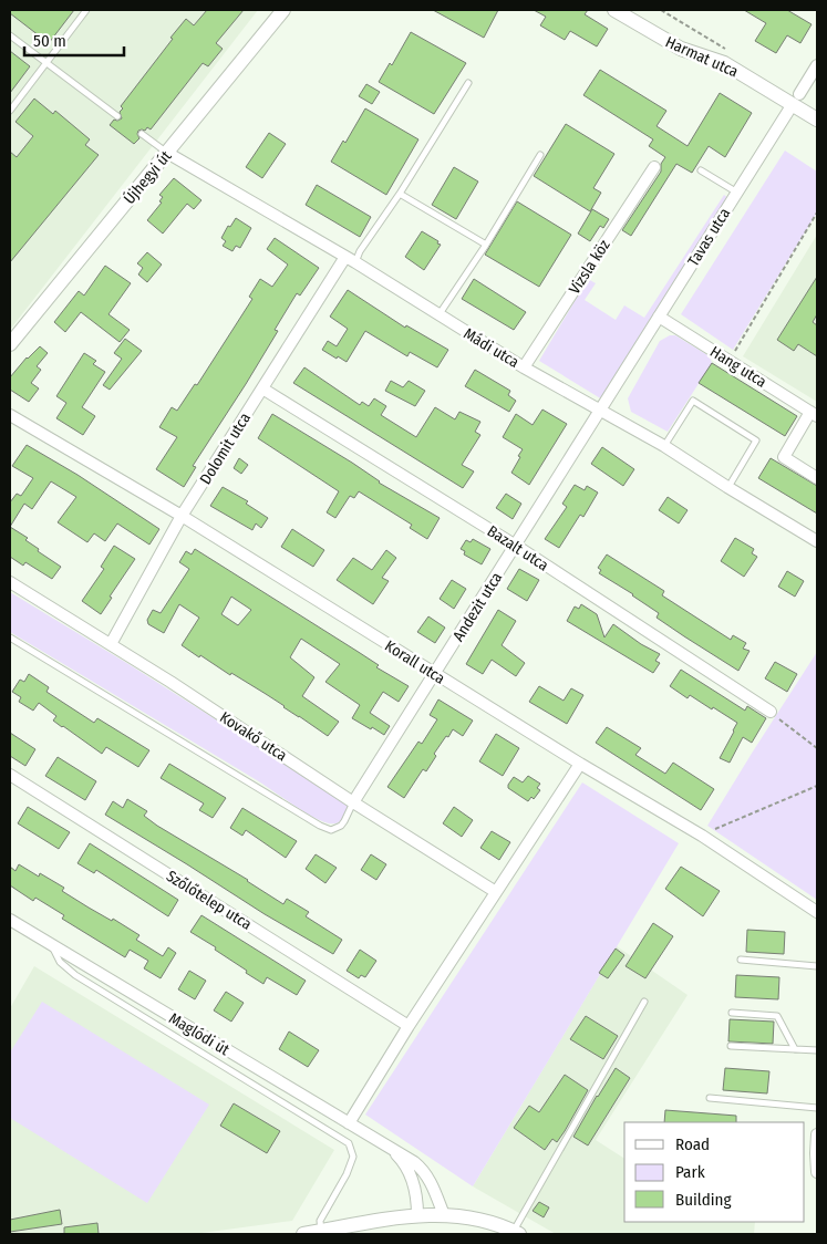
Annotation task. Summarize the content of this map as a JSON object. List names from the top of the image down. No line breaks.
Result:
{"streets":{"street":["Harmat utca","Újhegyi út","Tavas utca","Vizsla köz","Mádi utca","Hang utca","Dolomit utca","Bazalt utca","Andezit utca","Korall utca","Kovakő utca","Szőlőtelep utca","Maglódi út"]},"crossings":[["Harmat utca","Tavas utca"],["Újhegyi út","Mádi utca"],["Tavas utca","Mádi utca"],["Tavas utca","Hang utca"],["Tavas utca","Andezit utca"],["Vizsla köz","Mádi utca"],["Mádi utca","Dolomit utca"],["Mádi utca","Andezit utca"],["Dolomit utca","Bazalt utca"],["Dolomit utca","Korall utca"],["Dolomit utca","Kovakő utca"],["Bazalt utca","Andezit utca"],["Andezit utca","Korall utca"],["Andezit utca","Kovakő utca"]],"legend":["Road","Park","Building"],"scale_bar":"50 m"}
